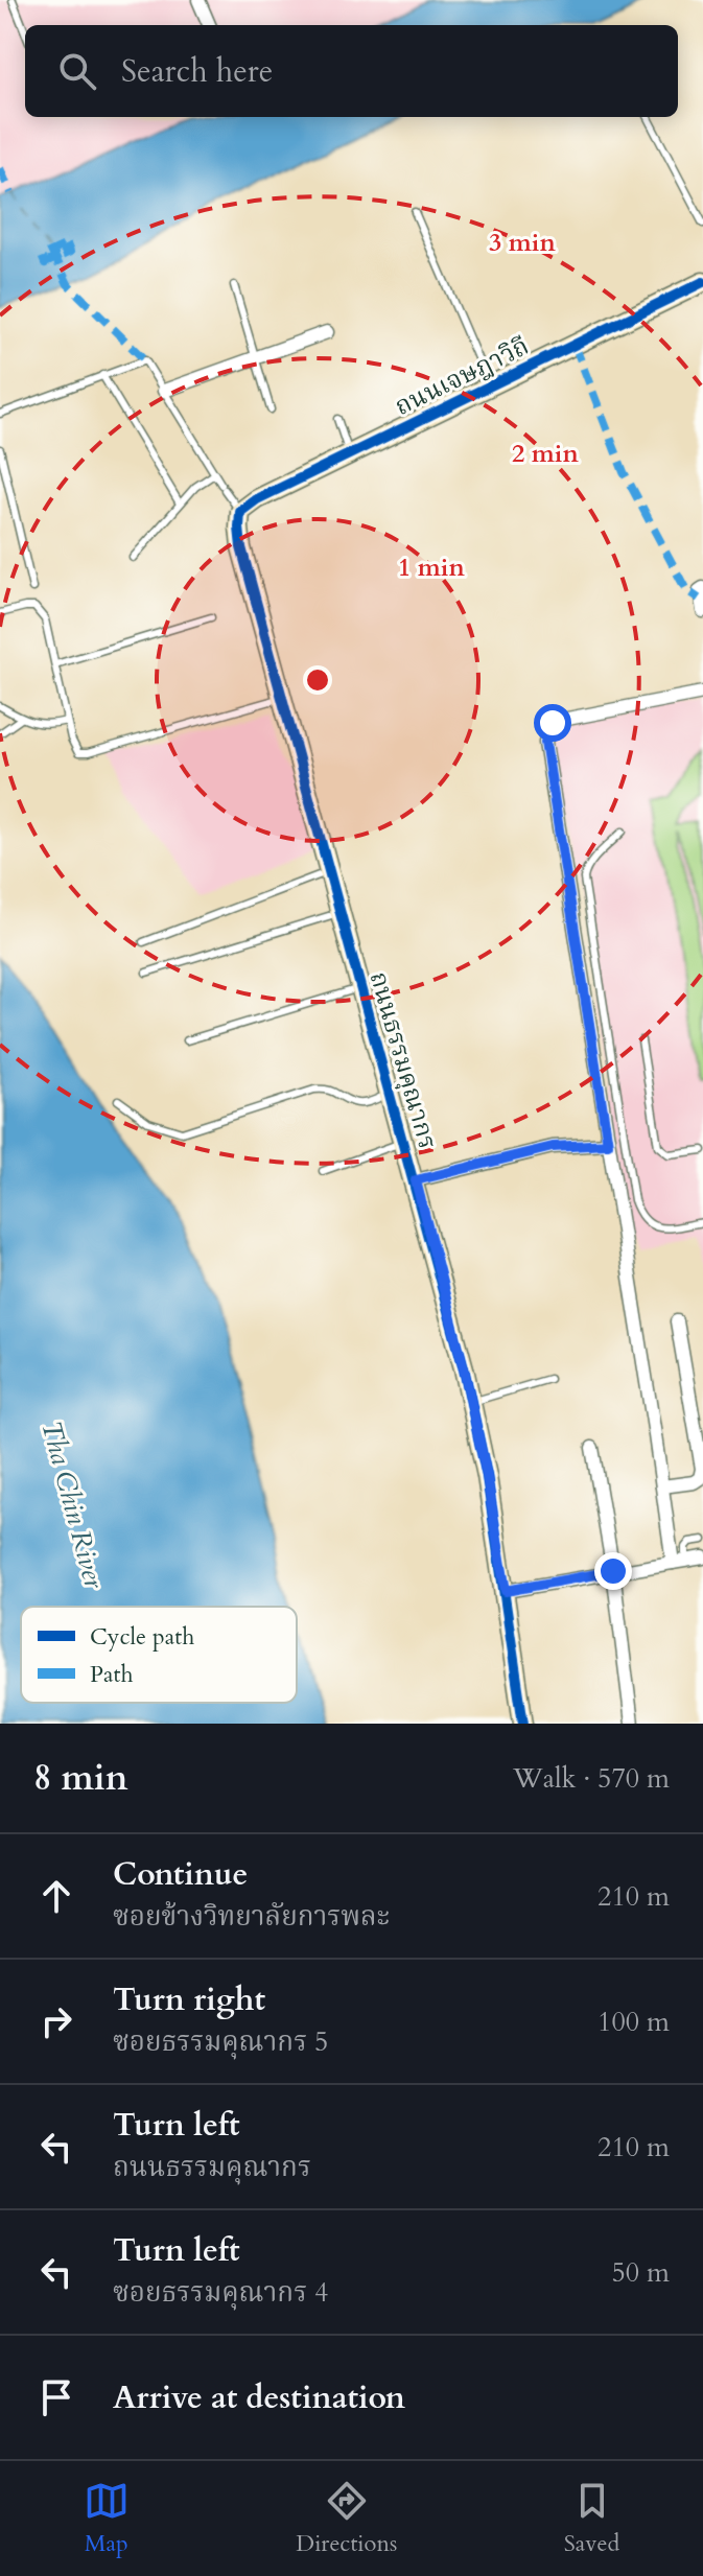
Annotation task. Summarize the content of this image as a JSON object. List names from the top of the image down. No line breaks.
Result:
{"streets":{"street":["ถนนเจษฎาวิถี","ถนนธรรมคุณากร"]},"crossings":[["ถนนเจษฎาวิถี","ถนนธรรมคุณากร"]],"water":["Tha Chin River"],"legend":["Cycle path","Path"],"page":{"search":"Search here","heading":["8 min","Walk · 570 m"],"list":[["Continue","ซอยข้างวิทยาลัยการพละ","210 m"],["Turn right","ซอยธรรมคุณากร 5","100 m"],["Turn left","ถนนธรรมคุณากร","210 m"],["Turn left","ซอยธรรมคุณากร 4","50 m"],"Arrive at destination"],"nav":["Map","Directions","Saved"]},"rings":["3 min","2 min","1 min"]}
